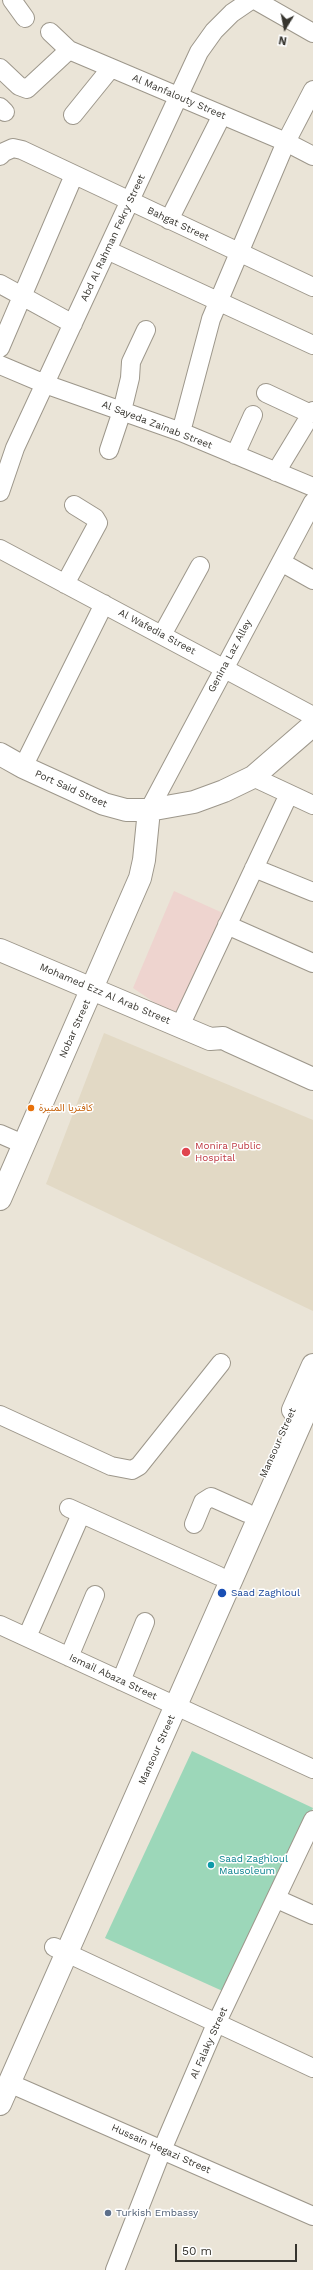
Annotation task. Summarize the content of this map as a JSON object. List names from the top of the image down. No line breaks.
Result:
{"streets":{"street":["Al Manfalouty Street","Bahgat Street","Abd Al Rahman Fekry Street","Al Sayeda Zainab Street","Al Wafedia Street","Genina Laz Alley","Port Said Street","Mohamed Ezz Al Arab Street","Nobar Street","Mansour Street","Ismail Abaza Street","Al Falaky Street","Hussain Hegazi Street"]},"crossings":[["Al Manfalouty Street","Abd Al Rahman Fekry Street"],["Bahgat Street","Abd Al Rahman Fekry Street"],["Abd Al Rahman Fekry Street","Al Sayeda Zainab Street"],["Al Wafedia Street","Genina Laz Alley"],["Genina Laz Alley","Port Said Street"],["Genina Laz Alley","Nobar Street"],["Port Said Street","Nobar Street"],["Mohamed Ezz Al Arab Street","Nobar Street"],["Mansour Street","Ismail Abaza Street"],["Mansour Street","Hussain Hegazi Street"],["Al Falaky Street","Hussain Hegazi Street"]],"places":["كافتريا المنيرة","Monira Public Hospital","Saad Zaghloul","Saad Zaghloul Mausoleum","Turkish Embassy"],"scale_bar":"50 m","north":"bottom"}
